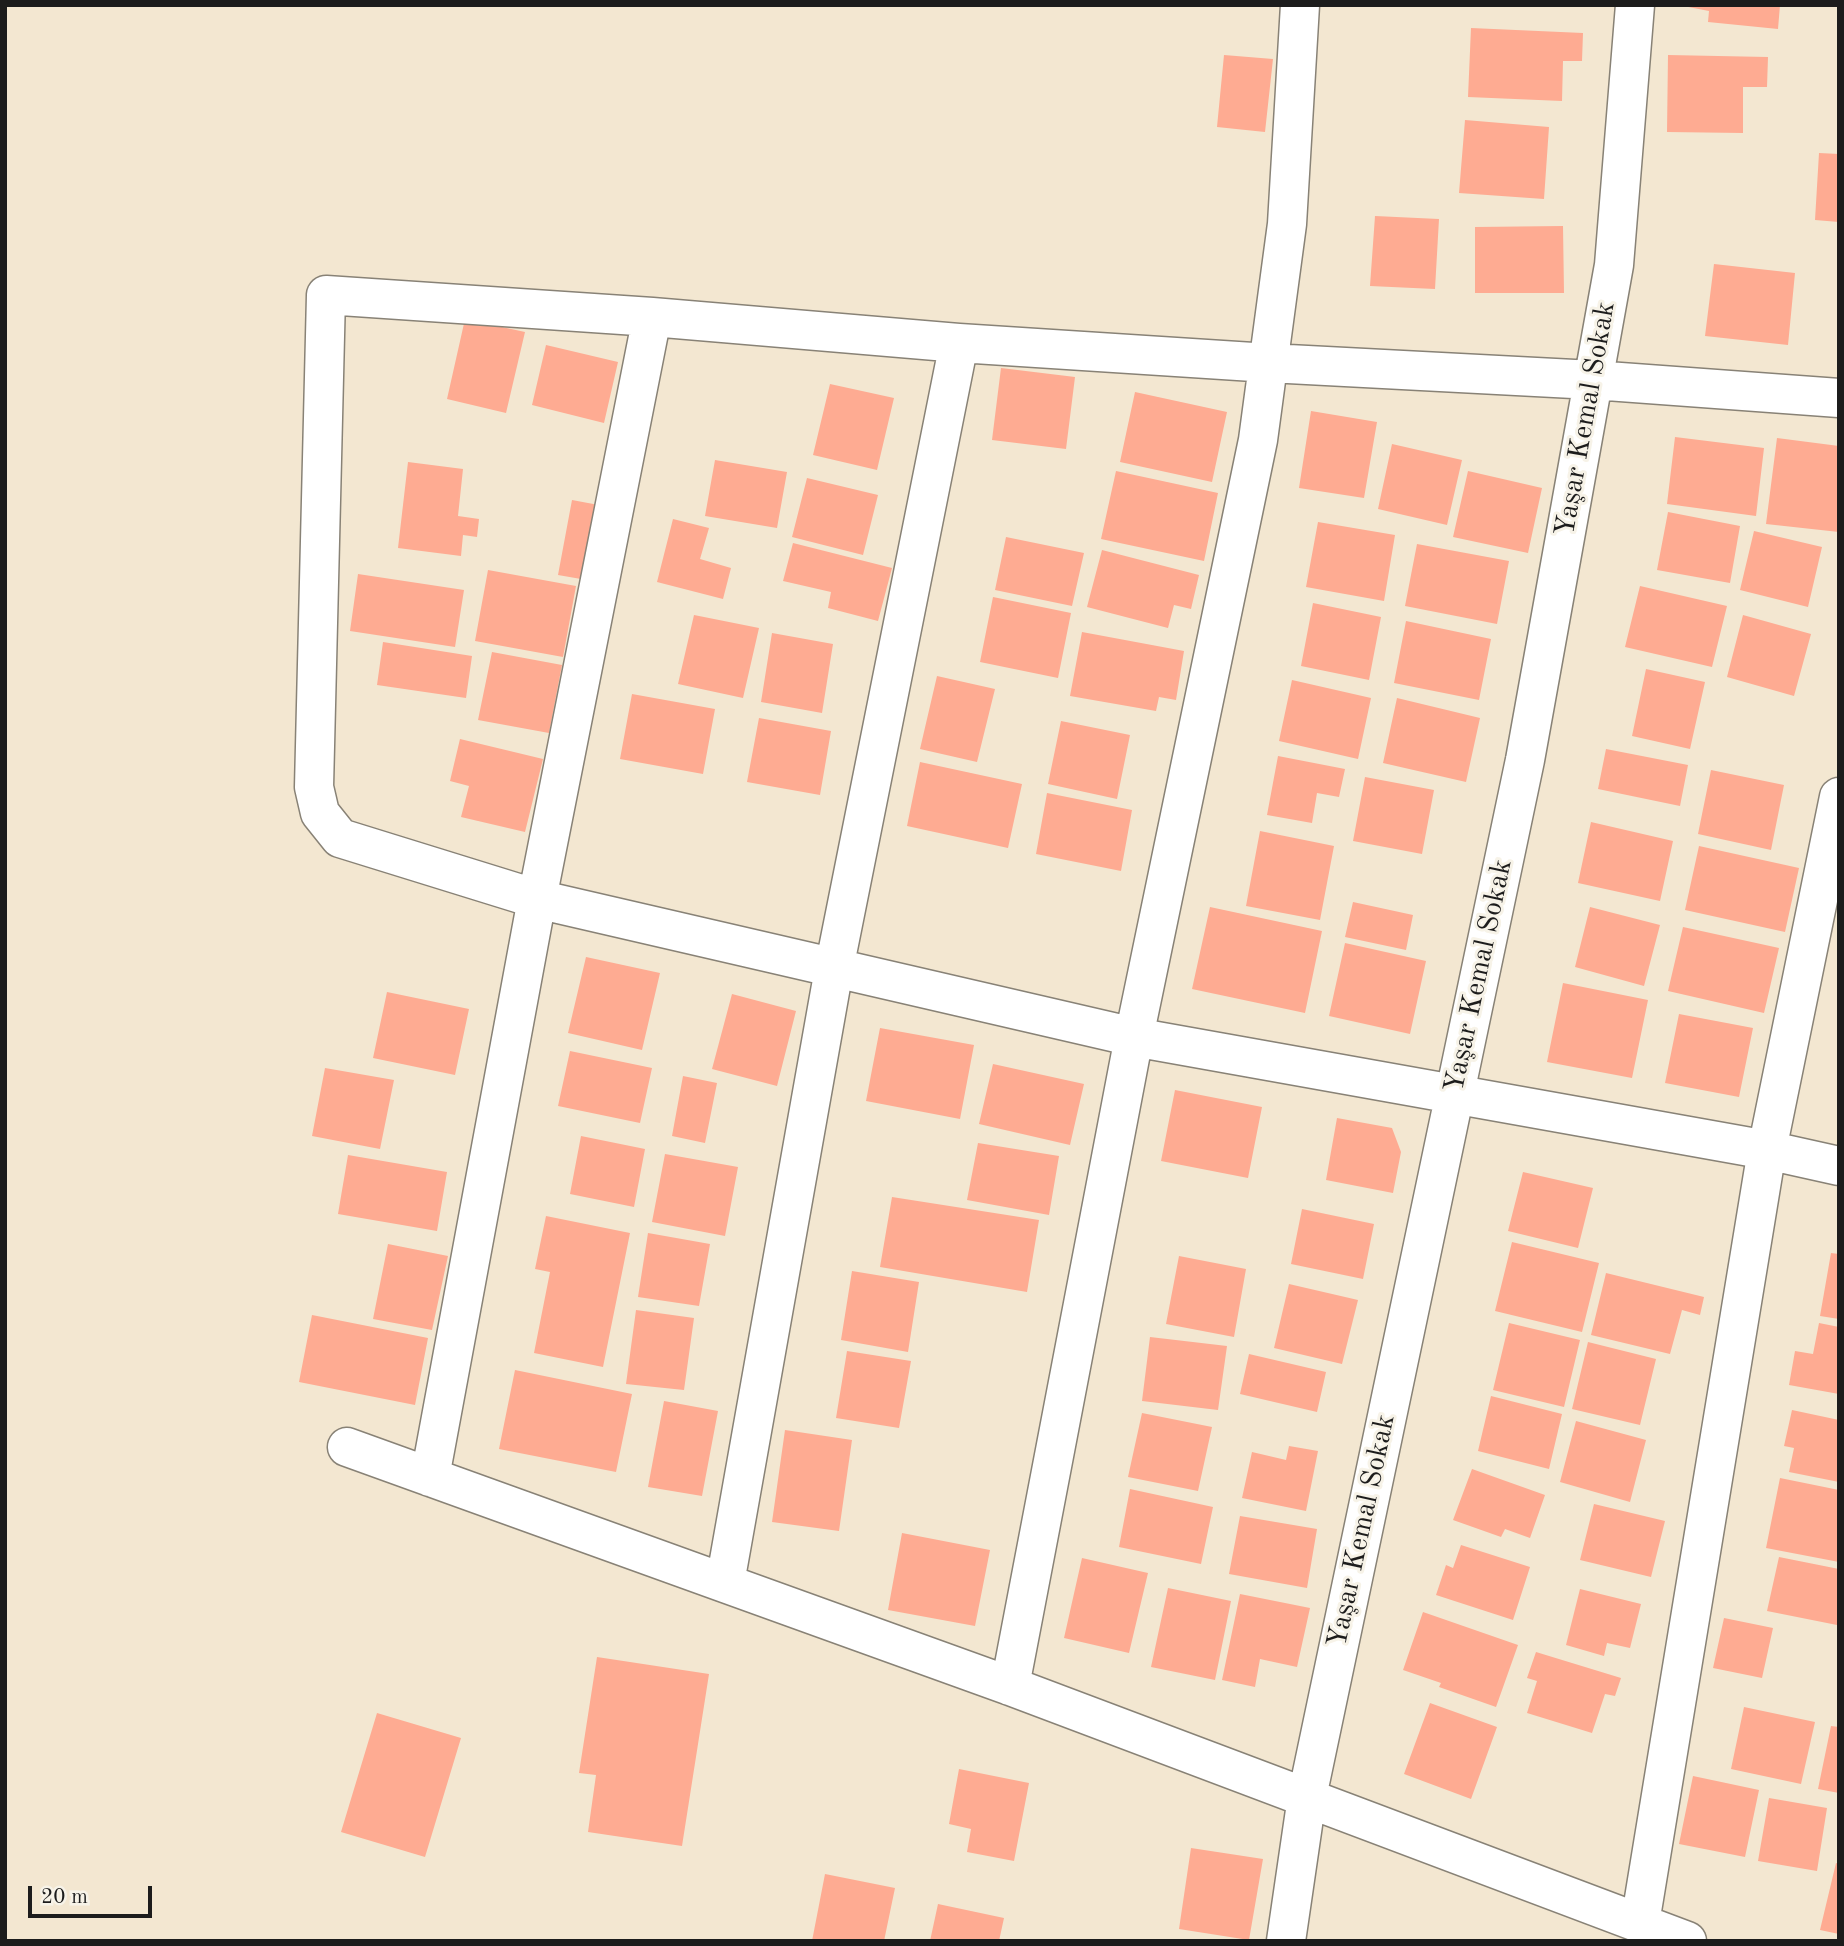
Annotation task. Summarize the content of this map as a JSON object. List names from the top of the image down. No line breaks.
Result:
{"streets":{"street":["Yaşar Kemal Sokak"]},"scale_bar":"20 m"}
